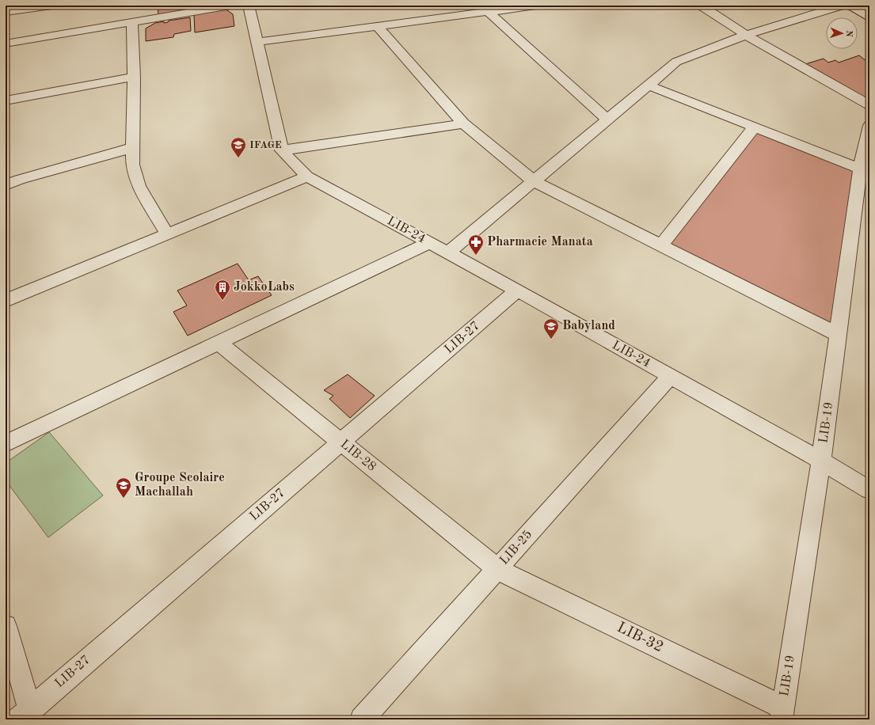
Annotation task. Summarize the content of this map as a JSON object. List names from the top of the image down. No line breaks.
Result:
{"streets":{"street":["LIB-24","LIB-27","LIB-19","LIB-28","LIB-25","LIB-32"]},"crossings":[["LIB-24","LIB-27"],["LIB-24","LIB-19"],["LIB-24","LIB-25"],["LIB-27","LIB-28"],["LIB-19","LIB-32"],["LIB-28","LIB-25"],["LIB-28","LIB-32"],["LIB-25","LIB-32"]],"places":{"school or university":["IFAGE","Babyland","Groupe Scolaire Machallah"],"pharmacy":["Pharmacie Manata"],"building":["JokkoLabs"]},"north":"right"}
